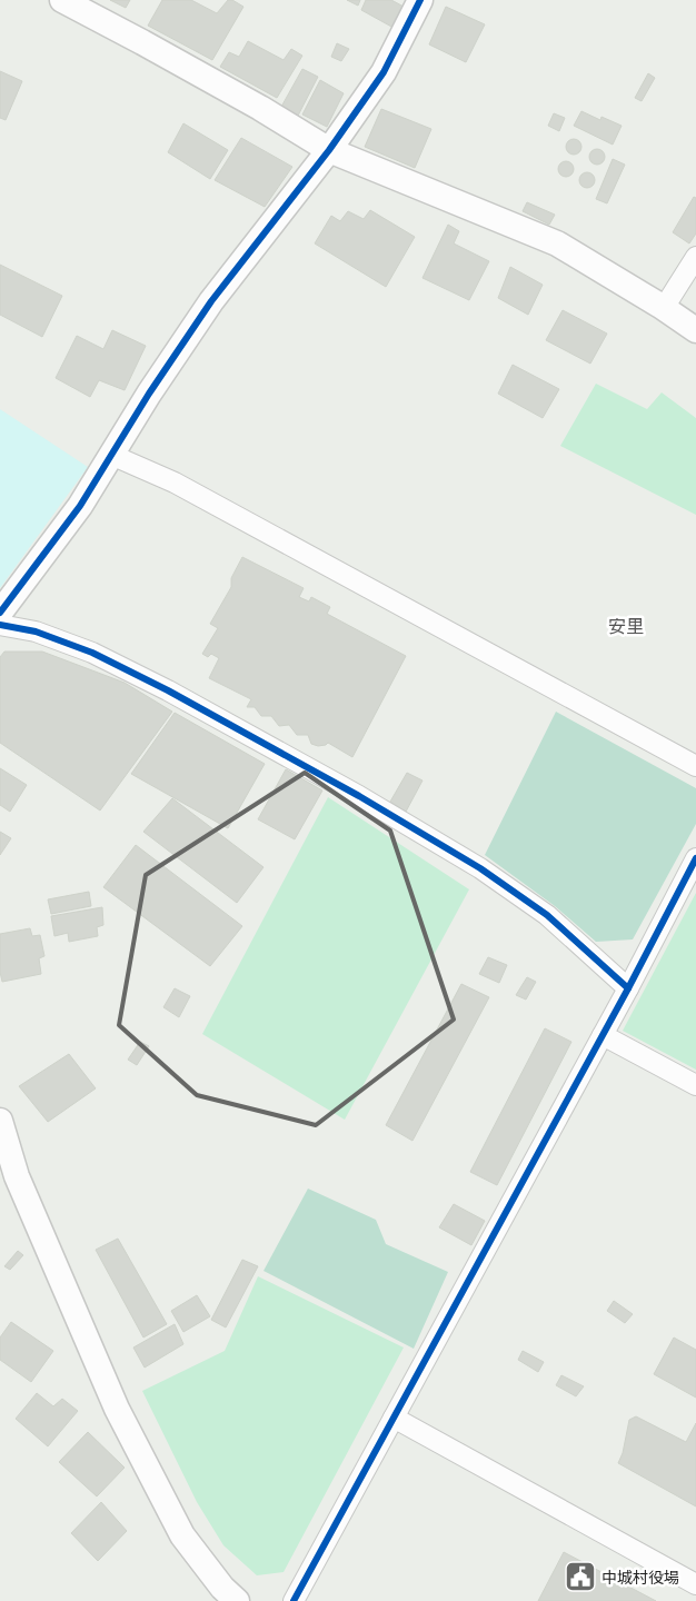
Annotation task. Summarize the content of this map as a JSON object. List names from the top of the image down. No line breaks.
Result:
{"districts":["安里"],"places":{"public building":["中城村役場"]}}
